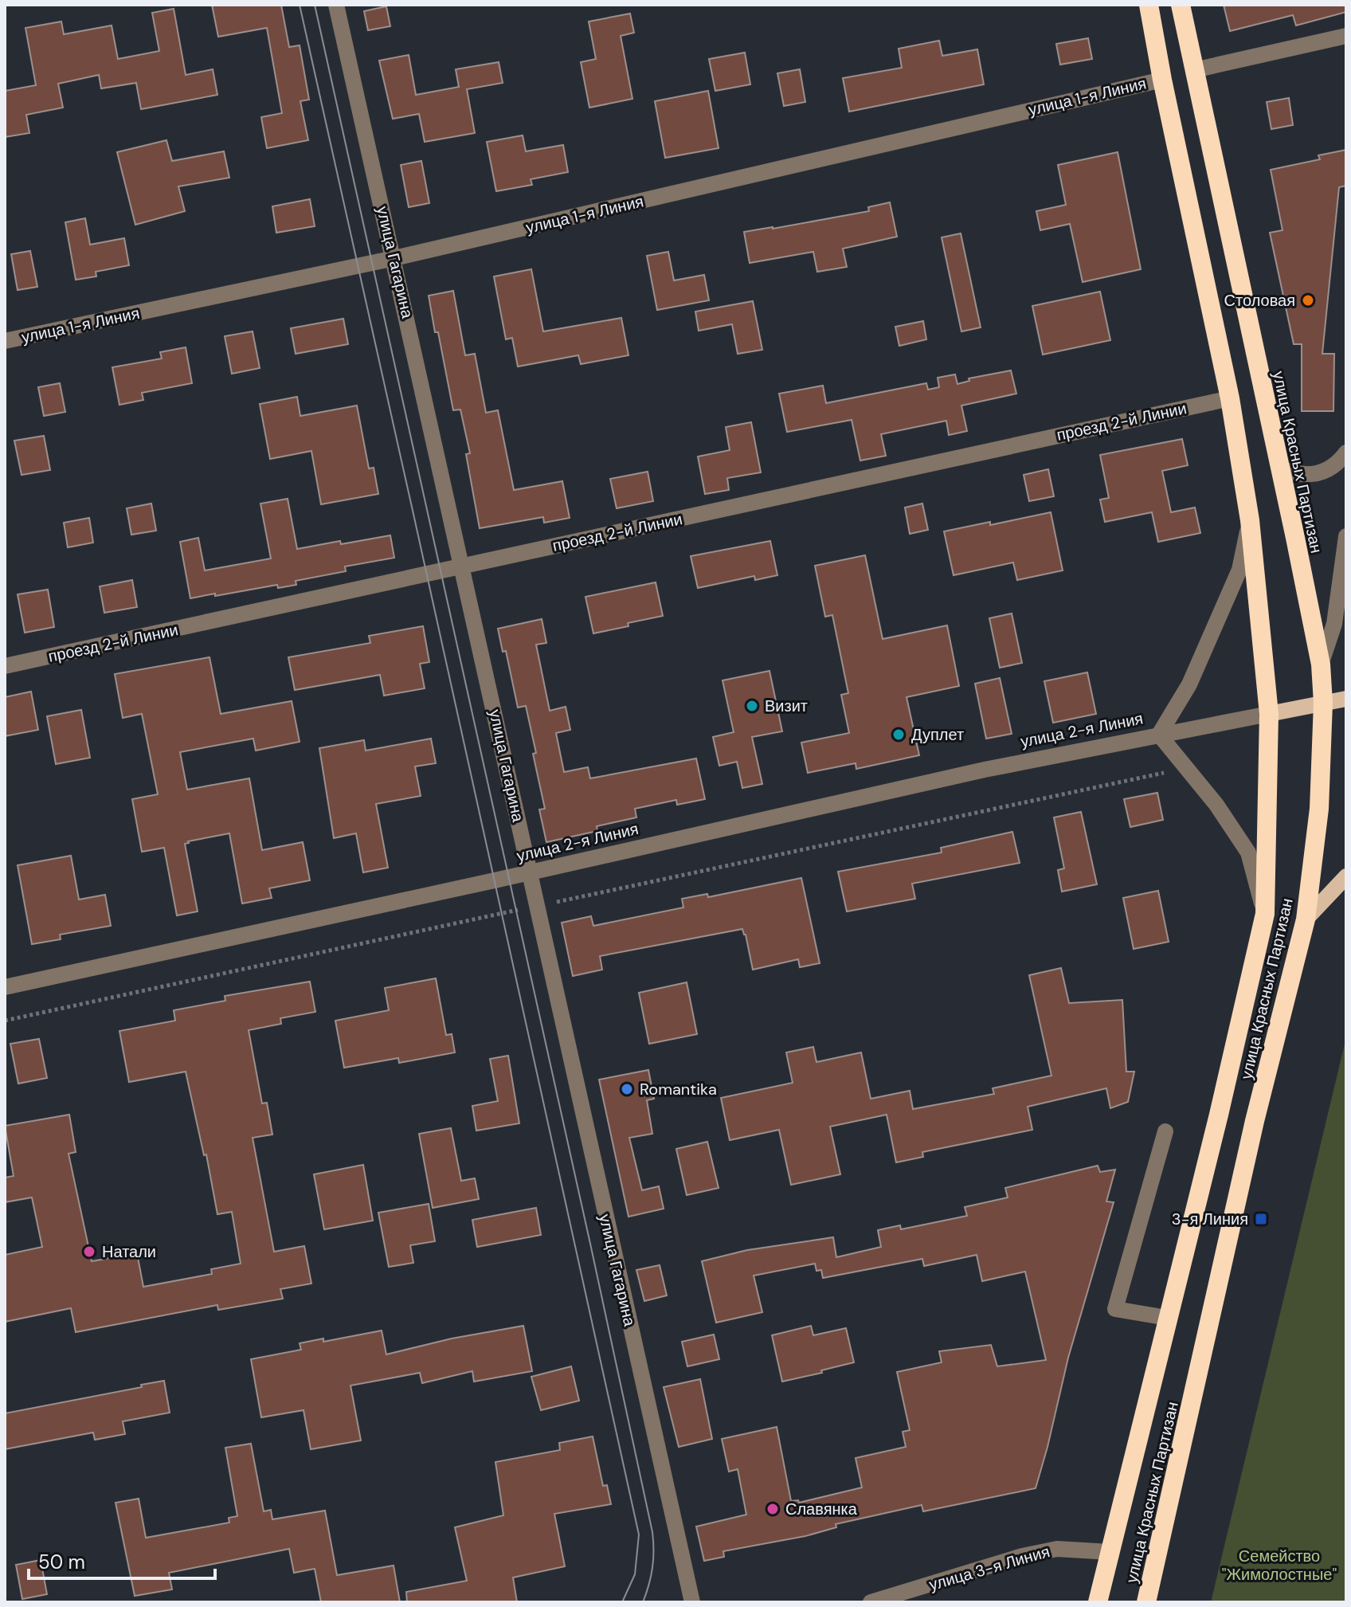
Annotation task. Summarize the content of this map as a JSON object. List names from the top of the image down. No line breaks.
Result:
{"streets":{"highway":["улица Красных Партизан"],"main road":["улица 2-я Линия"],"street":["улица 1-я Линия","улица Гагарина","проезд 2-й Линии","улица 3-я Линия"]},"crossings":[["улица 1-я Линия","улица Гагарина"],["улица 1-я Линия","улица Красных Партизан"],["улица Гагарина","проезд 2-й Линии"],["улица Гагарина","улица 2-я Линия"],["проезд 2-й Линии","улица Красных Партизан"],["улица Красных Партизан","улица 2-я Линия"],["улица Красных Партизан","улица 3-я Линия"]],"parks":["Семейство \"Жимолостные\""],"places":{"other":["Столовая","Визит","Дуплет","Romantika","Натали","Славянка"],"transit":["3-я Линия"]},"scale_bar":"50 m"}
